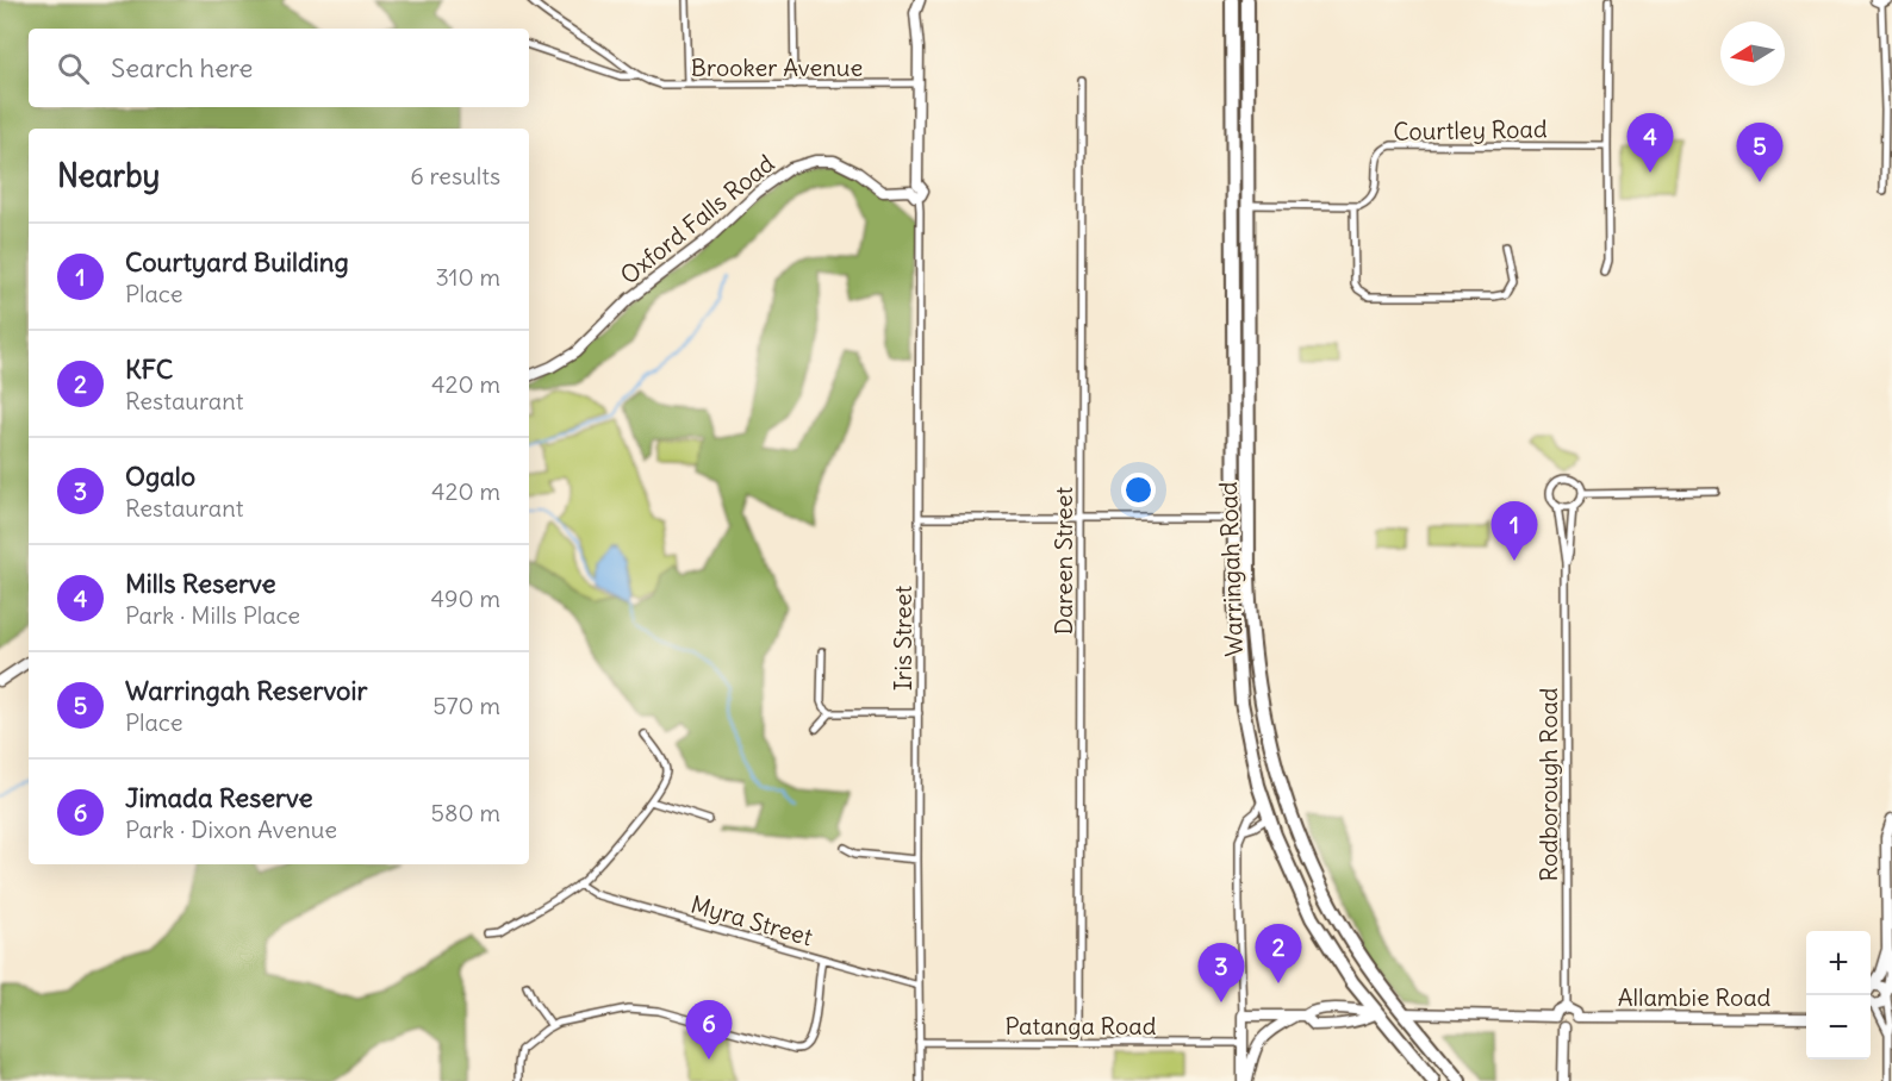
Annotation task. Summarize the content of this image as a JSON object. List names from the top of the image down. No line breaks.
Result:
{"streets":{"highway":["Warringah Road"],"main road":["Oxford Falls Road","Allambie Road"],"street":["Brooker Avenue","Courtley Road","Dareen Street","Iris Street","Rodborough Road","Myra Street","Patanga Road"]},"crossings":[["Oxford Falls Road","Iris Street"],["Dareen Street","Patanga Road"],["Iris Street","Myra Street"],["Iris Street","Patanga Road"],["Rodborough Road","Allambie Road"]],"north":"left","page":{"search":"Search here","pins":["4","5","1","2","3","6"],"heading":["Nearby","6 results"],"list":[{"mark":"1","name":"Courtyard Building","note":"Place","value":"310 m"},{"mark":"2","name":"KFC","note":"Restaurant","value":"420 m"},{"mark":"3","name":"Ogalo","note":"Restaurant","value":"420 m"},{"mark":"4","name":"Mills Reserve","note":"Park · Mills Place","value":"490 m"},{"mark":"5","name":"Warringah Reservoir","note":"Place","value":"570 m"},{"mark":"6","name":"Jimada Reserve","note":"Park · Dixon Avenue","value":"580 m"}],"map_buttons":["+","−"]}}
